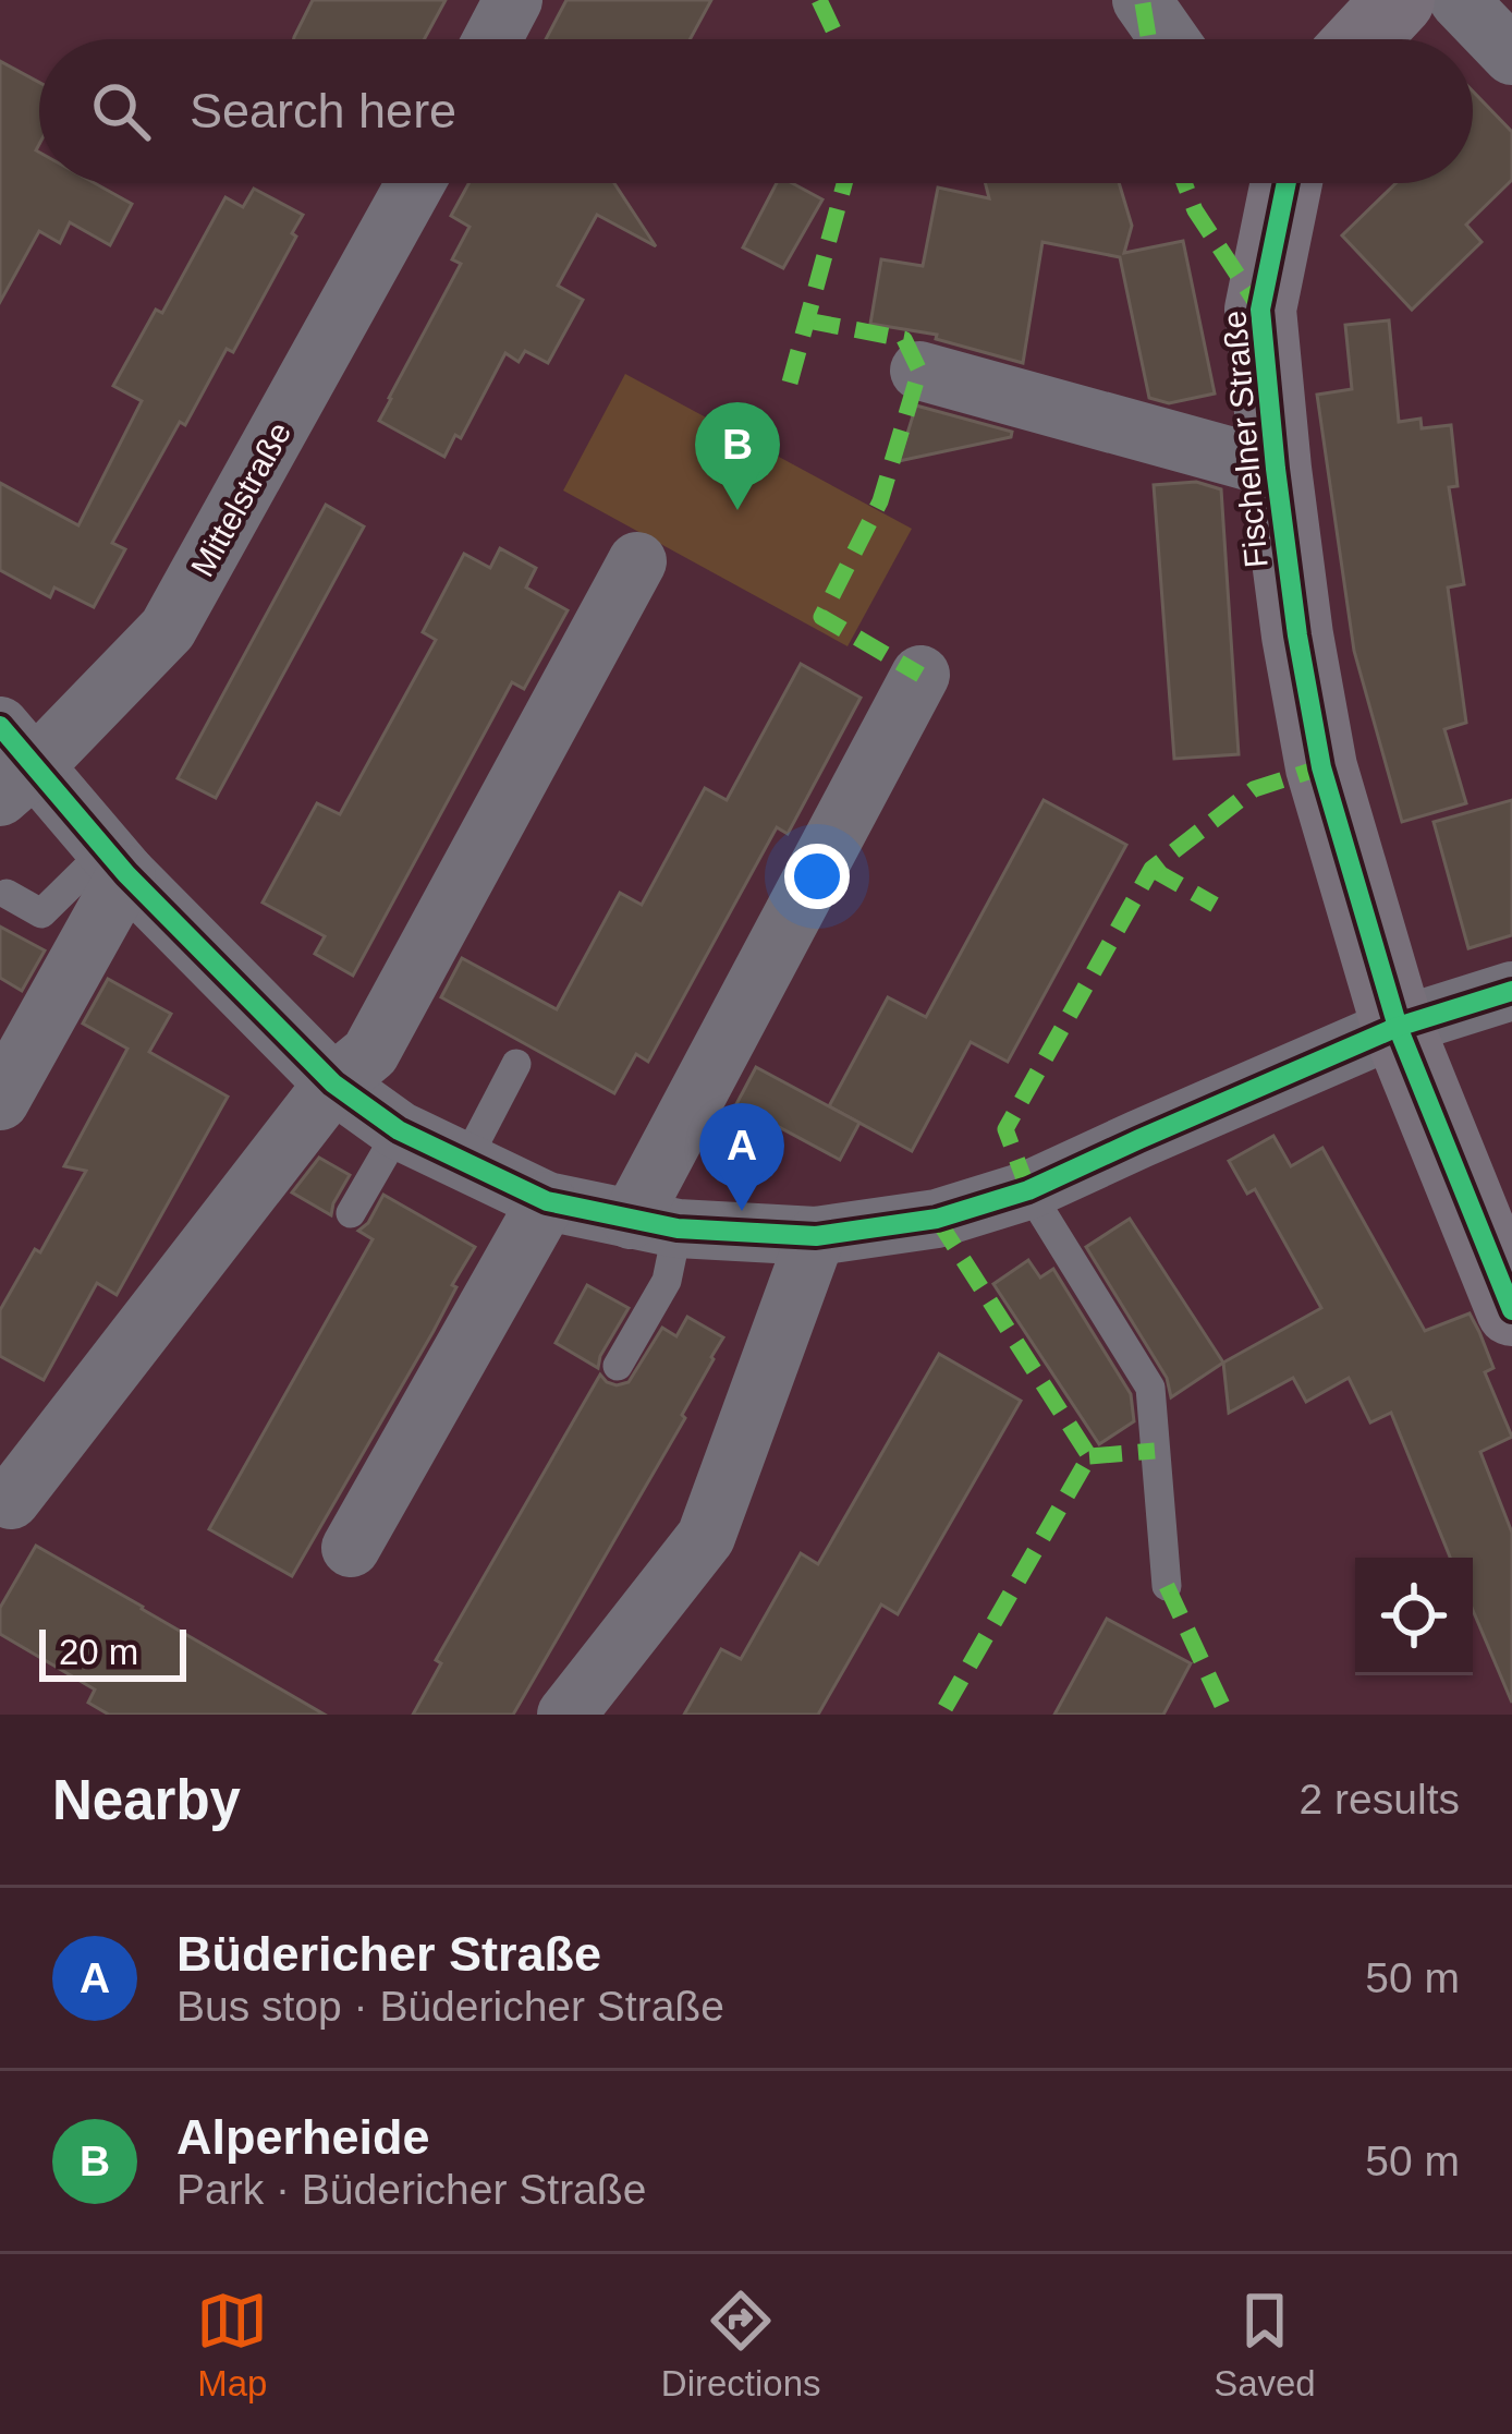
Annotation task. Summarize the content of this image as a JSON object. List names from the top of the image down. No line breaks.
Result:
{"streets":{"street":["Fischelner Straße","Mittelstraße"]},"scale_bar":"20 m","page":{"search":"Search here","pins":["B","A"],"scale":"20 m","heading":["Nearby","2 results"],"list":[{"mark":"A","name":"Büdericher Straße","note":"Bus stop · Büdericher Straße","value":"50 m"},{"mark":"B","name":"Alperheide","note":"Park · Büdericher Straße","value":"50 m"}],"nav":["Map","Directions","Saved"]}}
